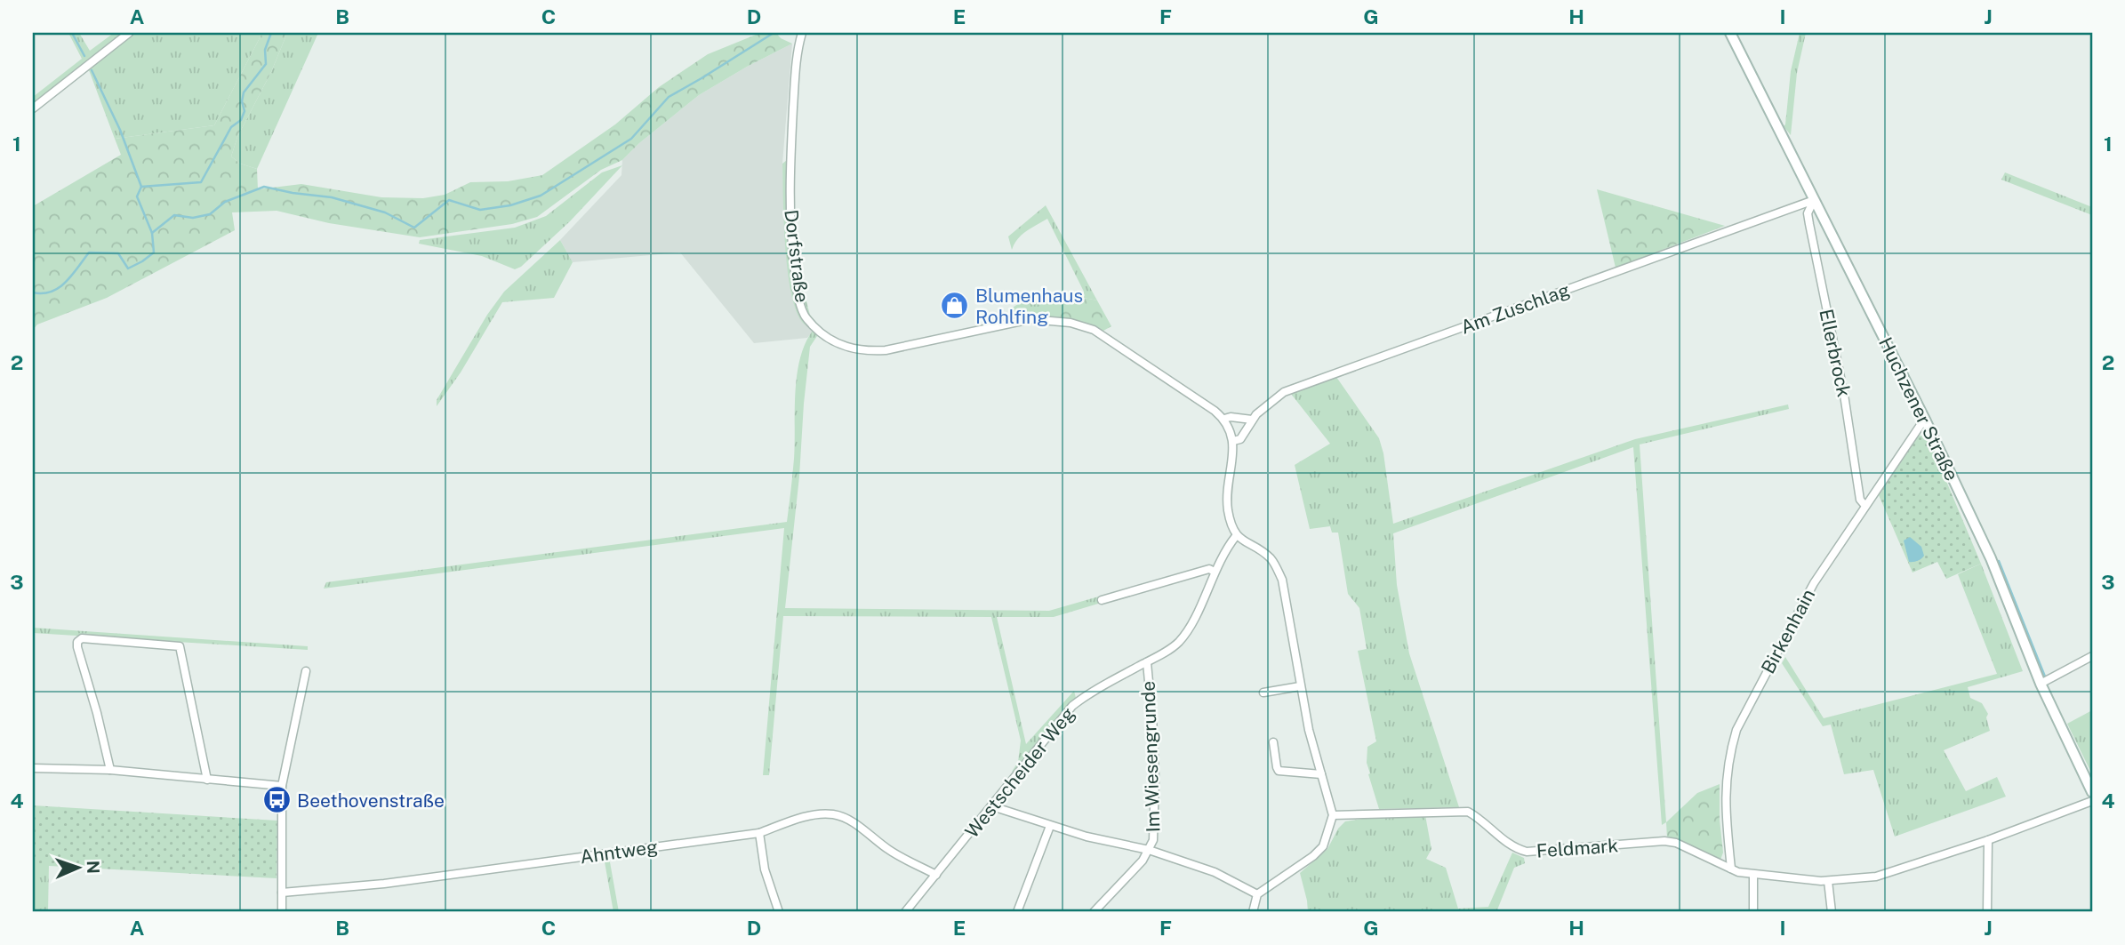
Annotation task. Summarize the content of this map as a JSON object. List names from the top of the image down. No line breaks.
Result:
{"streets":{"main road":["Huchzener Straße"],"street":["Dorfstraße","Am Zuschlag","Ellerbrock","Birkenhain","Im Wiesengrunde","Westscheider Weg","Feldmark","Ahntweg"]},"crossings":[["Am Zuschlag","Ellerbrock"],["Am Zuschlag","Huchzener Straße"],["Ellerbrock","Huchzener Straße"],["Ellerbrock","Birkenhain"],["Huchzener Straße","Birkenhain"],["Birkenhain","Feldmark"],["Im Wiesengrunde","Westscheider Weg"],["Westscheider Weg","Ahntweg"]],"places":{"shop":["Blumenhaus Rohlfing"],"bus stop":["Beethovenstraße"]},"north":"right","grid":{"columns":["A","B","C","D","E","F","G","H","I","J"],"rows":["1","2","3","4"]}}
